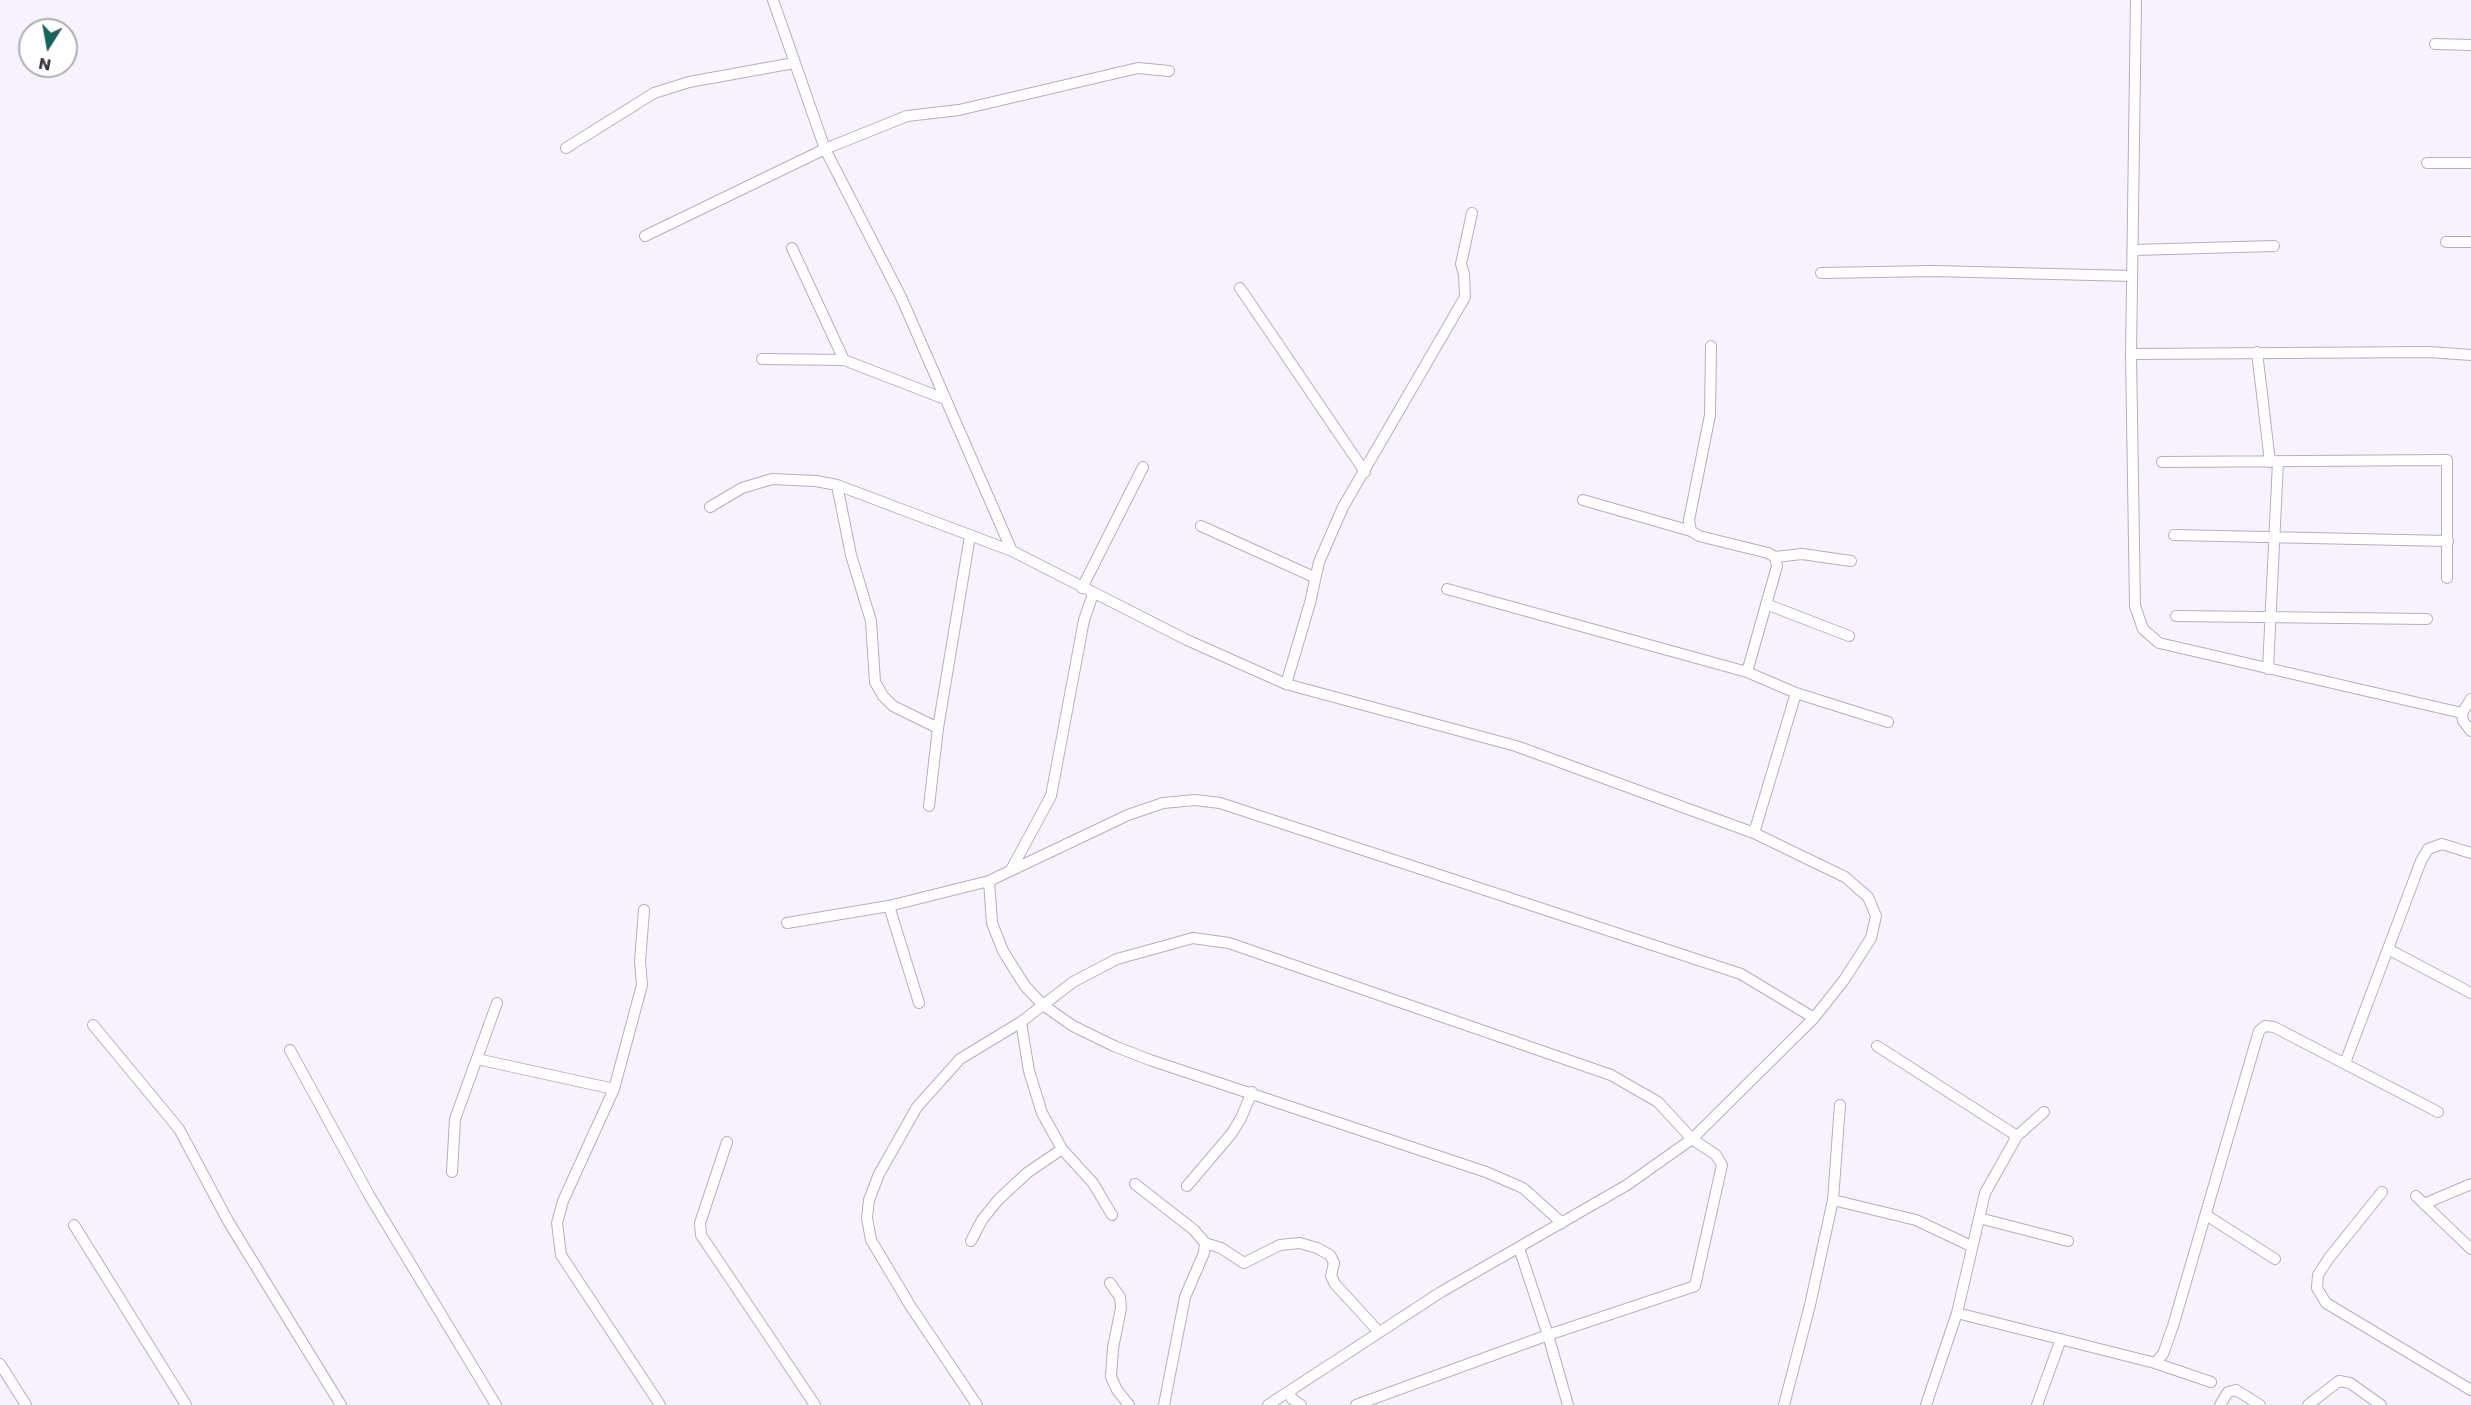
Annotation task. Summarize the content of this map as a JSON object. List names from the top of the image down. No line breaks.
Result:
{"north":"bottom"}
